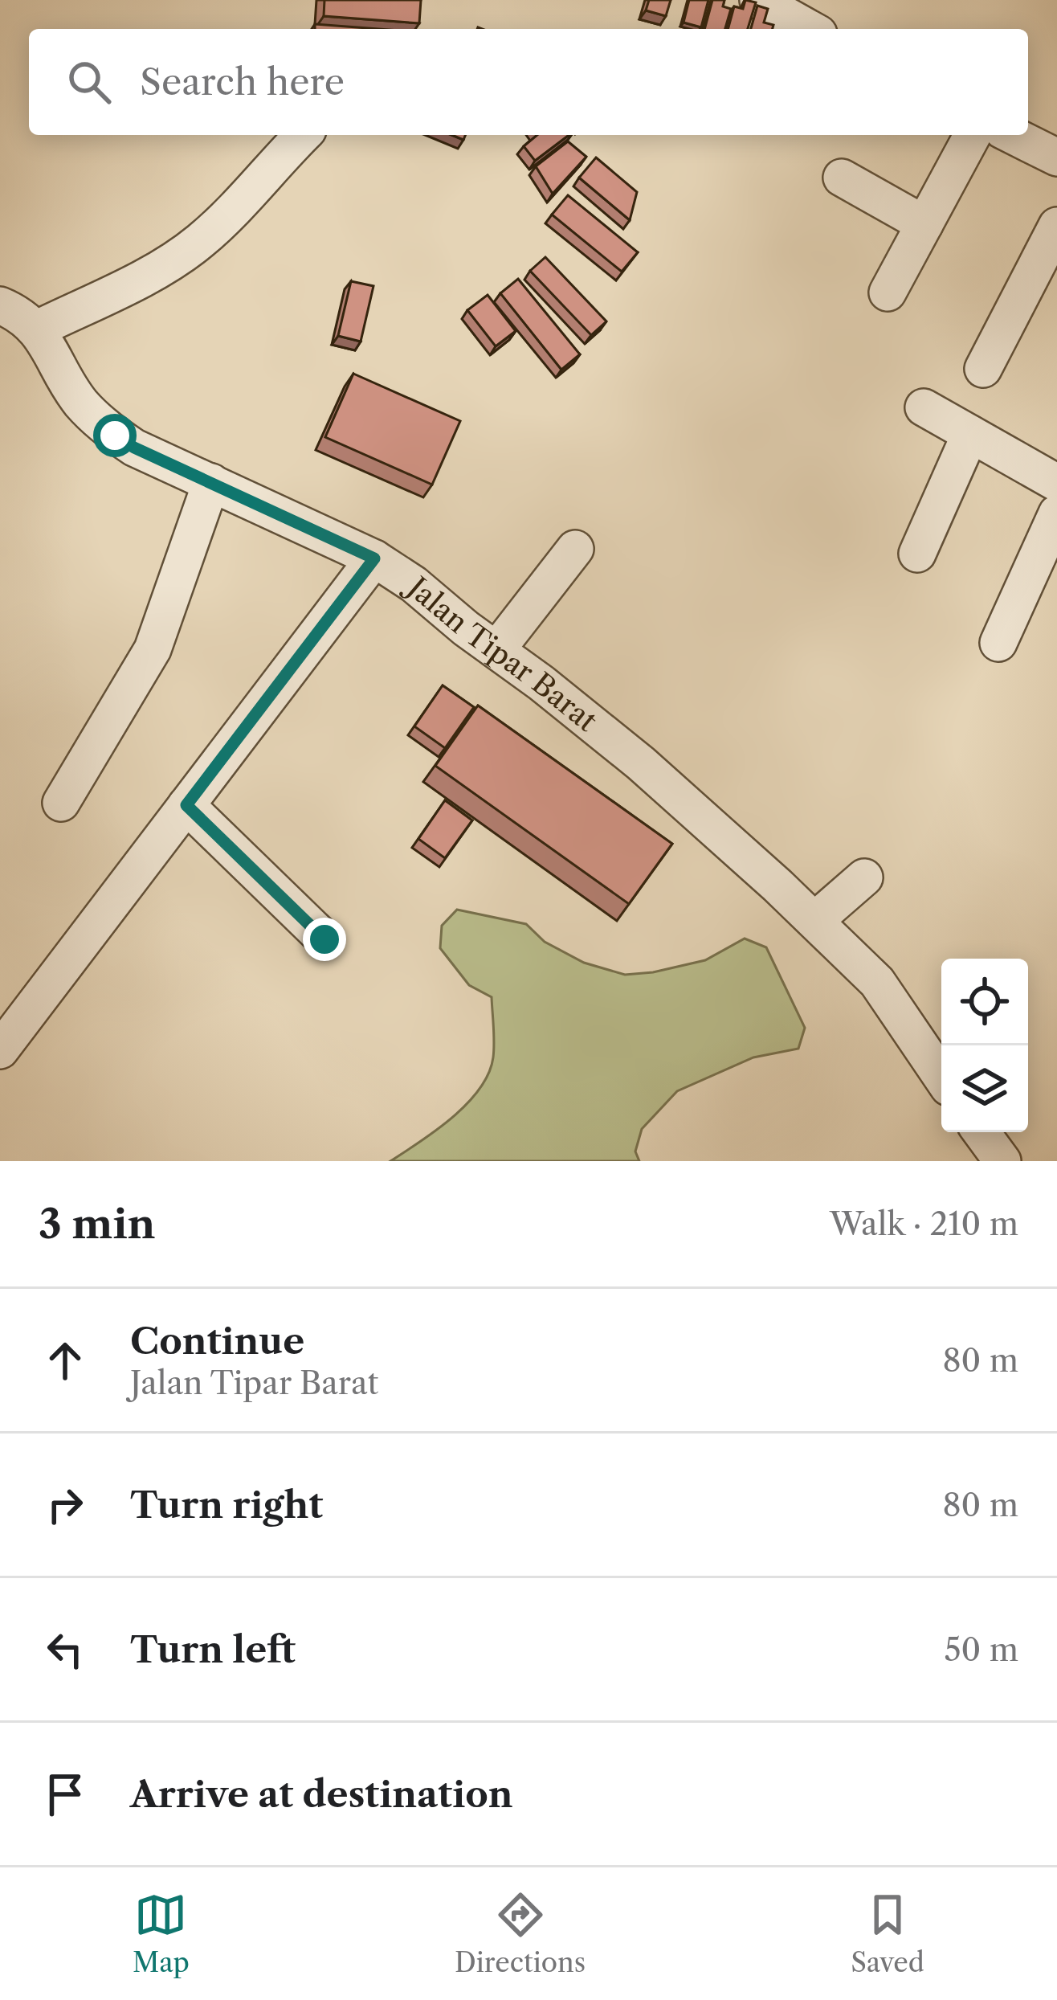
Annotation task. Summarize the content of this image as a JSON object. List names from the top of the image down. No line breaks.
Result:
{"streets":{"street":["Jalan Tipar Barat"]},"page":{"search":"Search here","heading":["3 min","Walk · 210 m"],"list":[["Continue","Jalan Tipar Barat","80 m"],["Turn right","80 m"],["Turn left","50 m"],"Arrive at destination"],"nav":["Map","Directions","Saved"]}}
